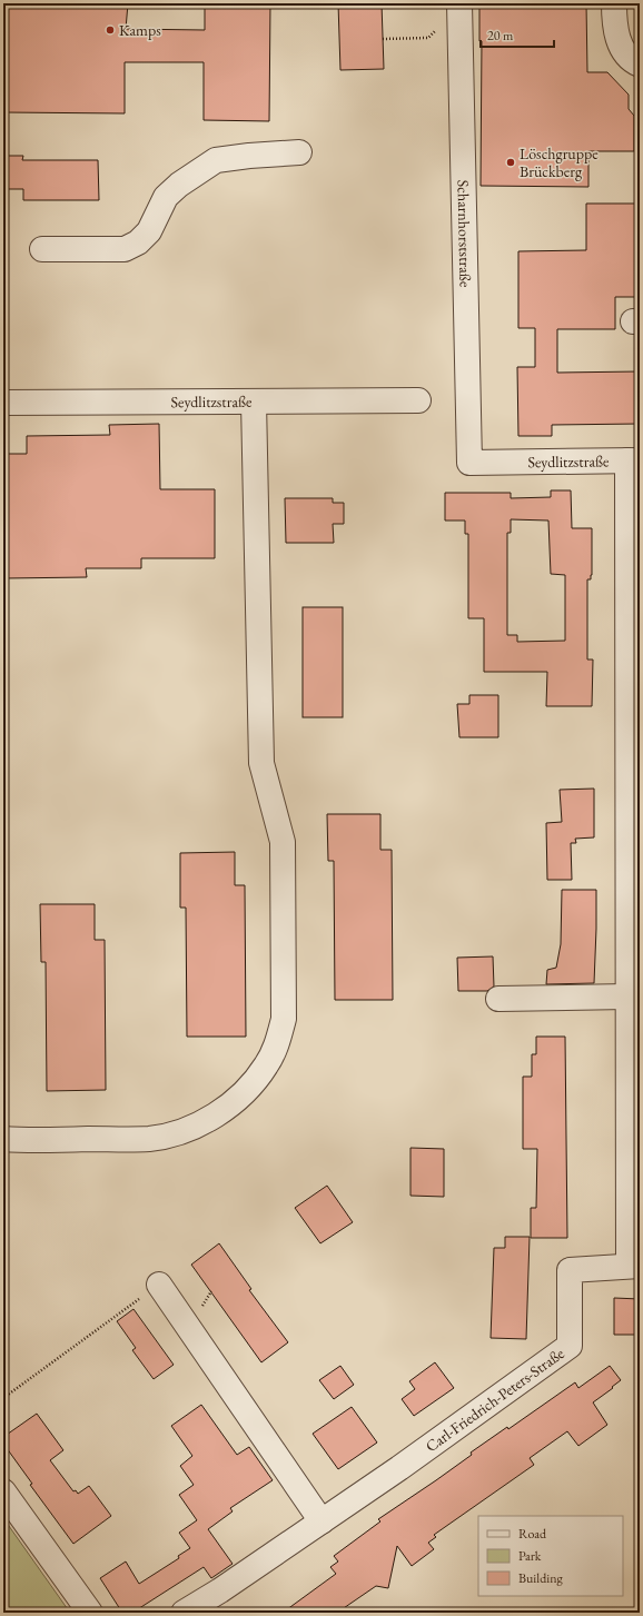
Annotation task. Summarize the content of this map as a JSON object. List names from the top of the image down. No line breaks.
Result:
{"streets":{"street":["Scharnhorststraße","Seydlitzstraße","Carl-Friedrich-Peters-Straße"]},"crossings":[["Scharnhorststraße","Seydlitzstraße"]],"places":["Kamps","Löschgruppe Brückberg"],"legend":["Road","Park","Building"],"scale_bar":"20 m"}
